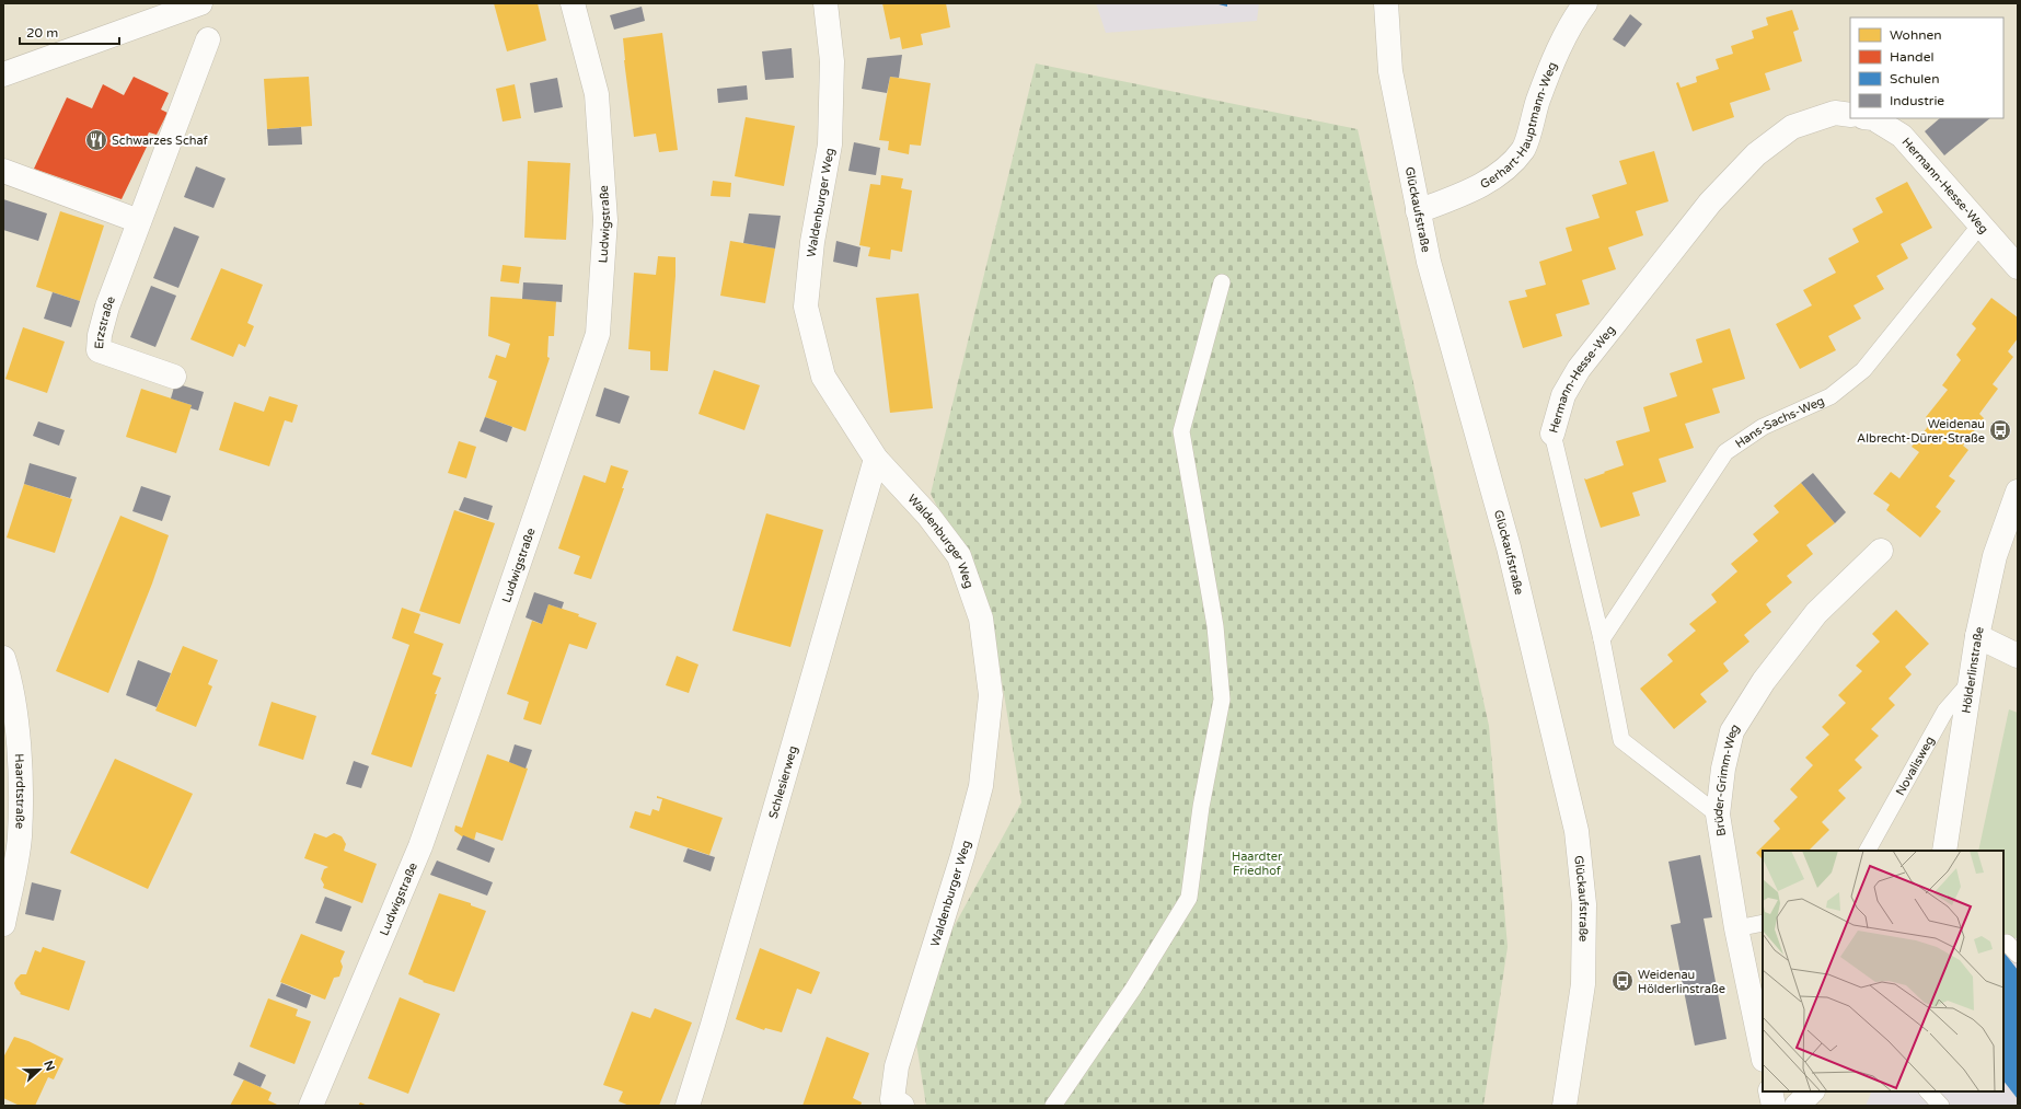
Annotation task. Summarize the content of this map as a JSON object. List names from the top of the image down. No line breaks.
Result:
{"streets":{"street":["Gerhart-Hauptmann-Weg","Hermann-Hesse-Weg","Waldenburger Weg","Glückaufstraße","Ludwigstraße","Erzstraße","Hölderlinstraße","Brüder-Grimm-Weg","Schlesierweg","Haardtstraße"],"lane":["Hans-Sachs-Weg","Novalisweg"]},"crossings":[["Gerhart-Hauptmann-Weg","Glückaufstraße"],["Hermann-Hesse-Weg","Hans-Sachs-Weg"],["Hermann-Hesse-Weg","Brüder-Grimm-Weg"],["Waldenburger Weg","Schlesierweg"],["Hölderlinstraße","Novalisweg"]],"parks":["Haardter Friedhof"],"places":{"restaurant":["Schwarzes Schaf"],"bus stop":["Weidenau Albrecht-Dürer-Straße","Weidenau Hölderlinstraße"]},"legend":["Wohnen","Handel","Schulen","Industrie"],"scale_bar":"20 m","north":"right"}
